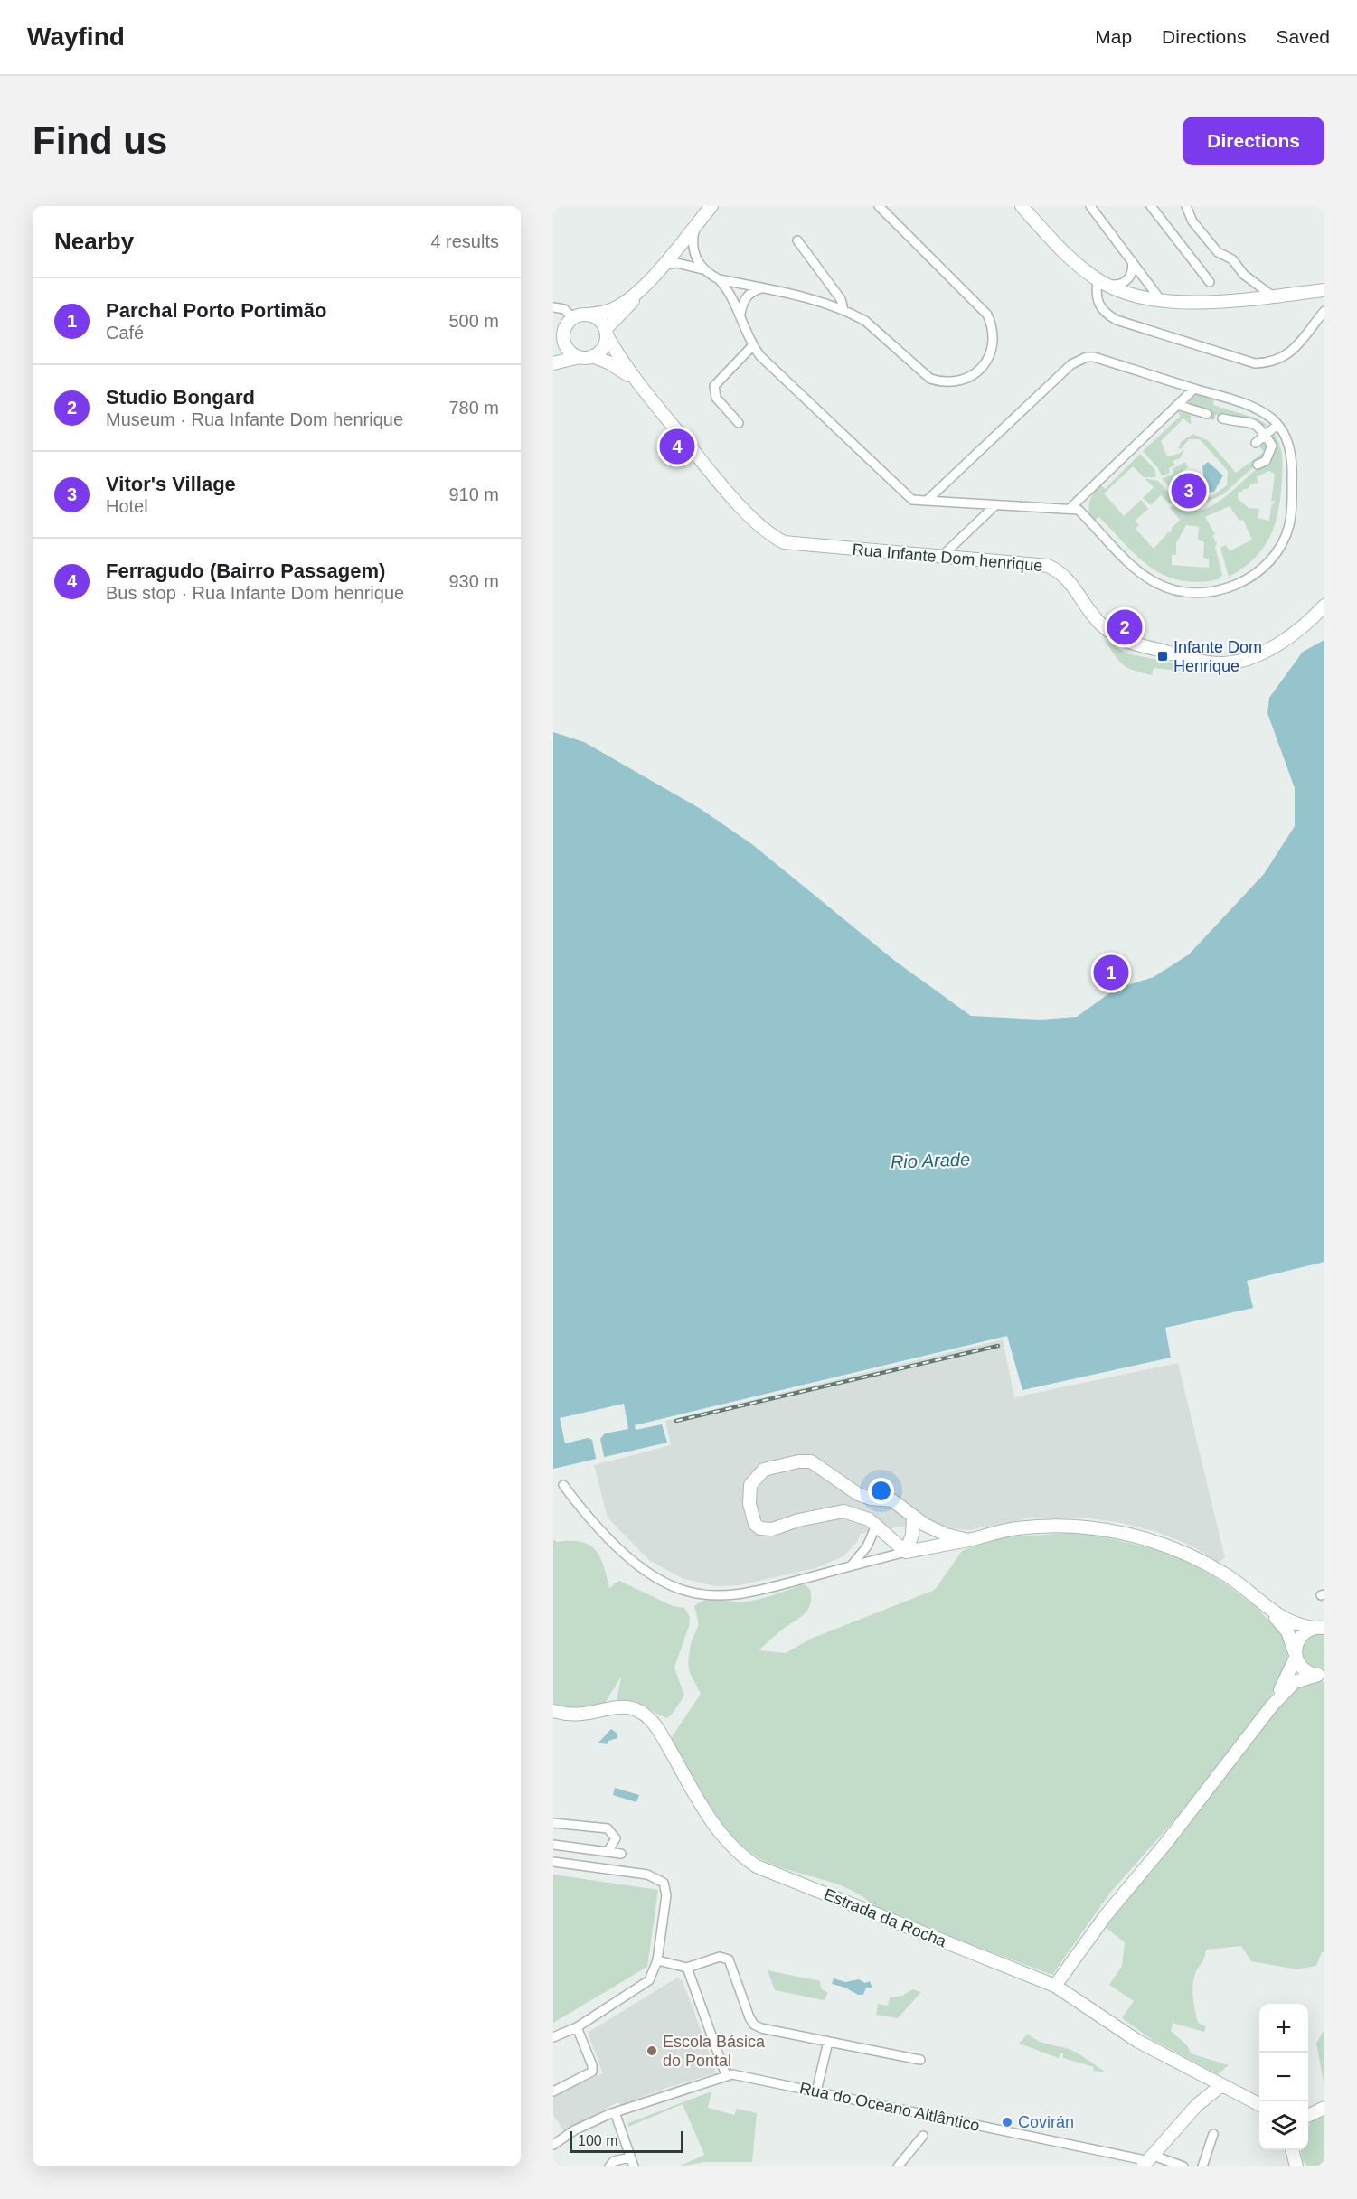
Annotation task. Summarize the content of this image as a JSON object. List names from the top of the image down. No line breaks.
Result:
{"streets":{"street":["Rua Infante Dom henrique","Estrada da Rocha","Rua do Oceano Altlântico"]},"water":["Rio Arade"],"places":{"transit":["Infante Dom Henrique"],"other":["Escola Básica do Pontal","Covirán"]},"scale_bar":"100 m","page":{"header":"Wayfind","nav":["Map","Directions","Saved"],"buttons":"Directions","title":"Find us","heading":["Nearby","4 results"],"list":[{"mark":"1","name":"Parchal Porto Portimão","note":"Café","value":"500 m"},{"mark":"2","name":"Studio Bongard","note":"Museum · Rua Infante Dom henrique","value":"780 m"},{"mark":"3","name":"Vitor's Village","note":"Hotel","value":"910 m"},{"mark":"4","name":"Ferragudo (Bairro Passagem)","note":"Bus stop · Rua Infante Dom henrique","value":"930 m"}],"pins":["4","3","2","1"],"map_buttons":["+","−"],"scale":"100 m"}}
